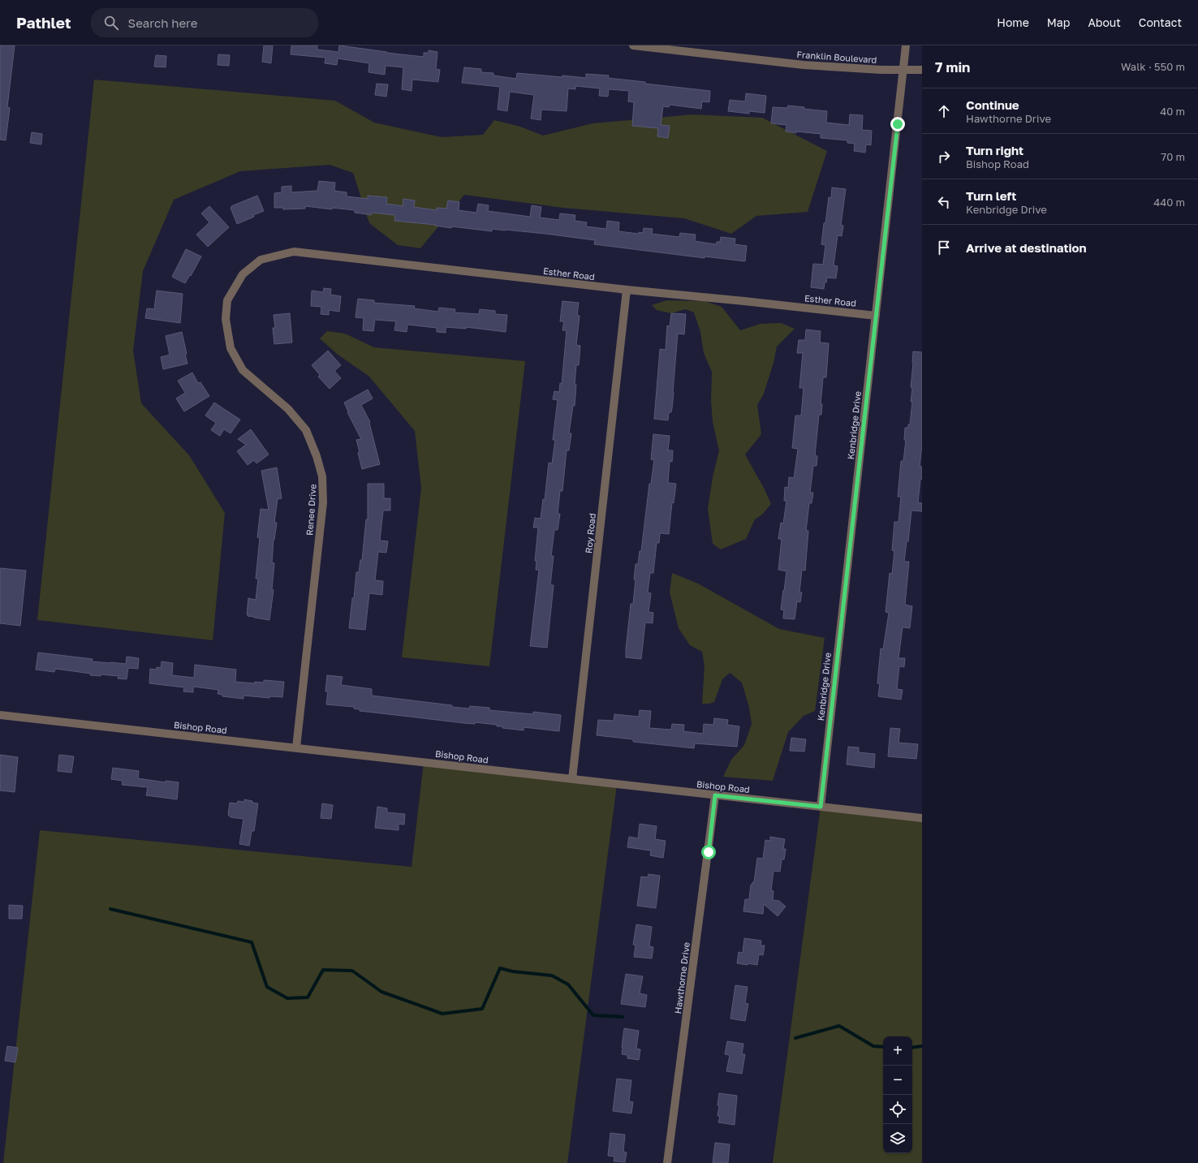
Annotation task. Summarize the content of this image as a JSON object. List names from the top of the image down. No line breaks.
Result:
{"streets":{"street":["Franklin Boulevard","Esther Road","Kenbridge Drive","Renee Drive","Roy Road","Bishop Road","Hawthorne Drive"]},"crossings":[["Franklin Boulevard","Kenbridge Drive"],["Esther Road","Kenbridge Drive"],["Esther Road","Renee Drive"],["Esther Road","Roy Road"],["Kenbridge Drive","Bishop Road"],["Renee Drive","Bishop Road"],["Roy Road","Bishop Road"],["Bishop Road","Hawthorne Drive"]],"page":{"header":"Pathlet","search":"Search here","nav":["Home","Map","About","Contact"],"heading":["7 min","Walk · 550 m"],"list":[["Continue","Hawthorne Drive","40 m"],["Turn right","Bishop Road","70 m"],["Turn left","Kenbridge Drive","440 m"],"Arrive at destination"],"map_buttons":["+","−"]}}
